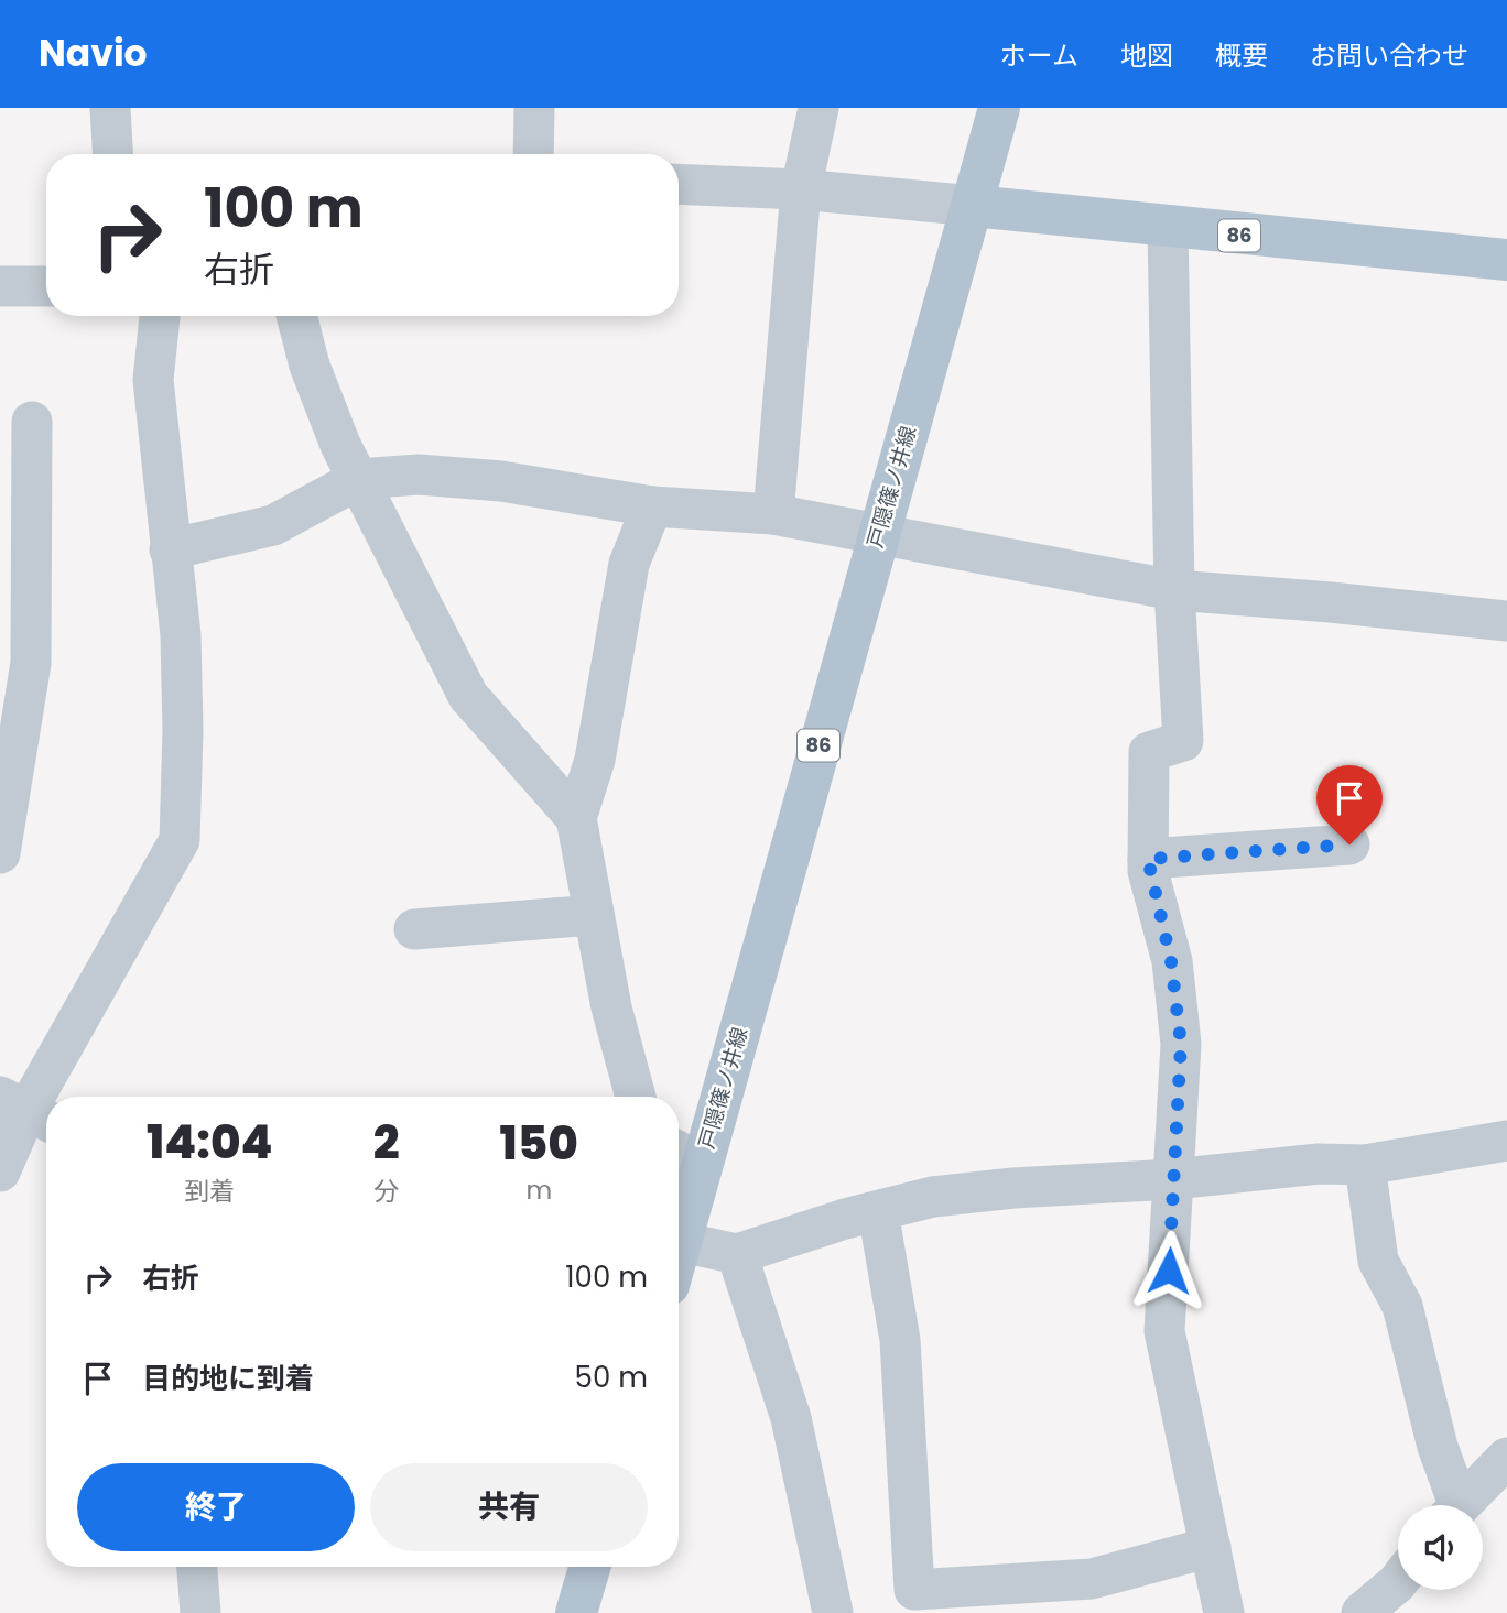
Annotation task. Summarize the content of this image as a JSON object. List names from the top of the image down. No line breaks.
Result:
{"streets":{"main road":["86","戸隠篠ノ井線"]},"crossings":[["86","戸隠篠ノ井線"]],"page":{"header":"Navio","nav":["ホーム","地図","概要","お問い合わせ"],"turn":["100 m","右折"],"eta":["14:04","到着","2","分","150","m"],"list":[{"name":"右折","value":"100 m"},{"name":"目的地に到着","value":"50 m"}],"buttons":["終了","共有"]}}
